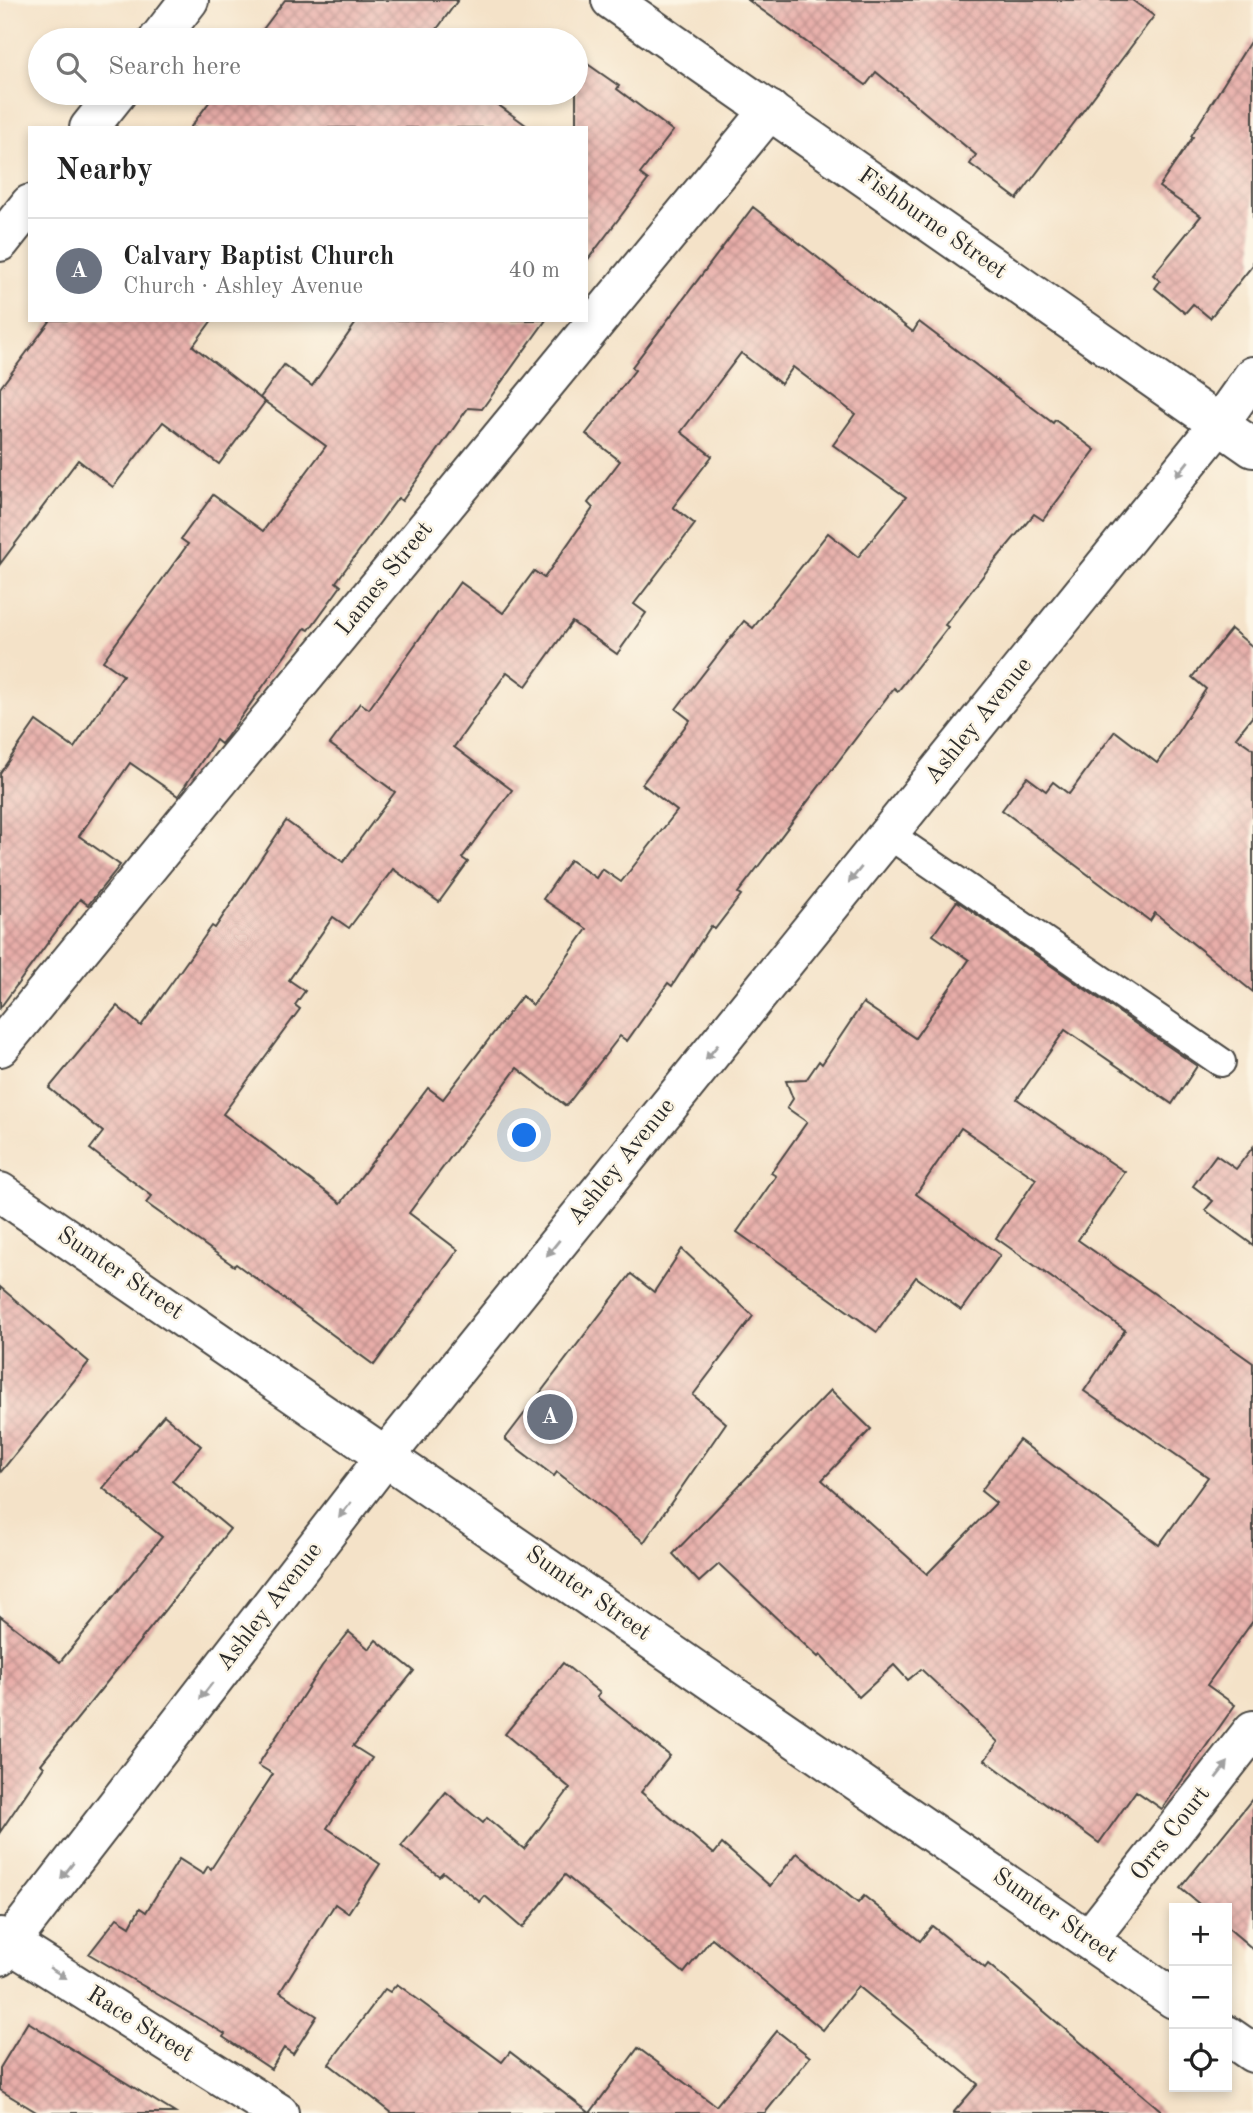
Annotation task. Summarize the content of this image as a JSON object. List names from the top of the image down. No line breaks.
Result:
{"streets":{"street":["Fishburne Street","Lames Street","Ashley Avenue","Sumter Street","Orrs Court","Race Street"]},"crossings":[["Fishburne Street","Lames Street"],["Fishburne Street","Ashley Avenue"],["Ashley Avenue","Sumter Street"],["Ashley Avenue","Race Street"],["Sumter Street","Orrs Court"]],"one_way":["Ashley Avenue","Orrs Court","Race Street"],"page":{"search":"Search here","heading":"Nearby","list":[{"mark":"A","name":"Calvary Baptist Church","note":"Church · Ashley Avenue","value":"40 m"}],"pins":"A","map_buttons":["+","−"]}}
